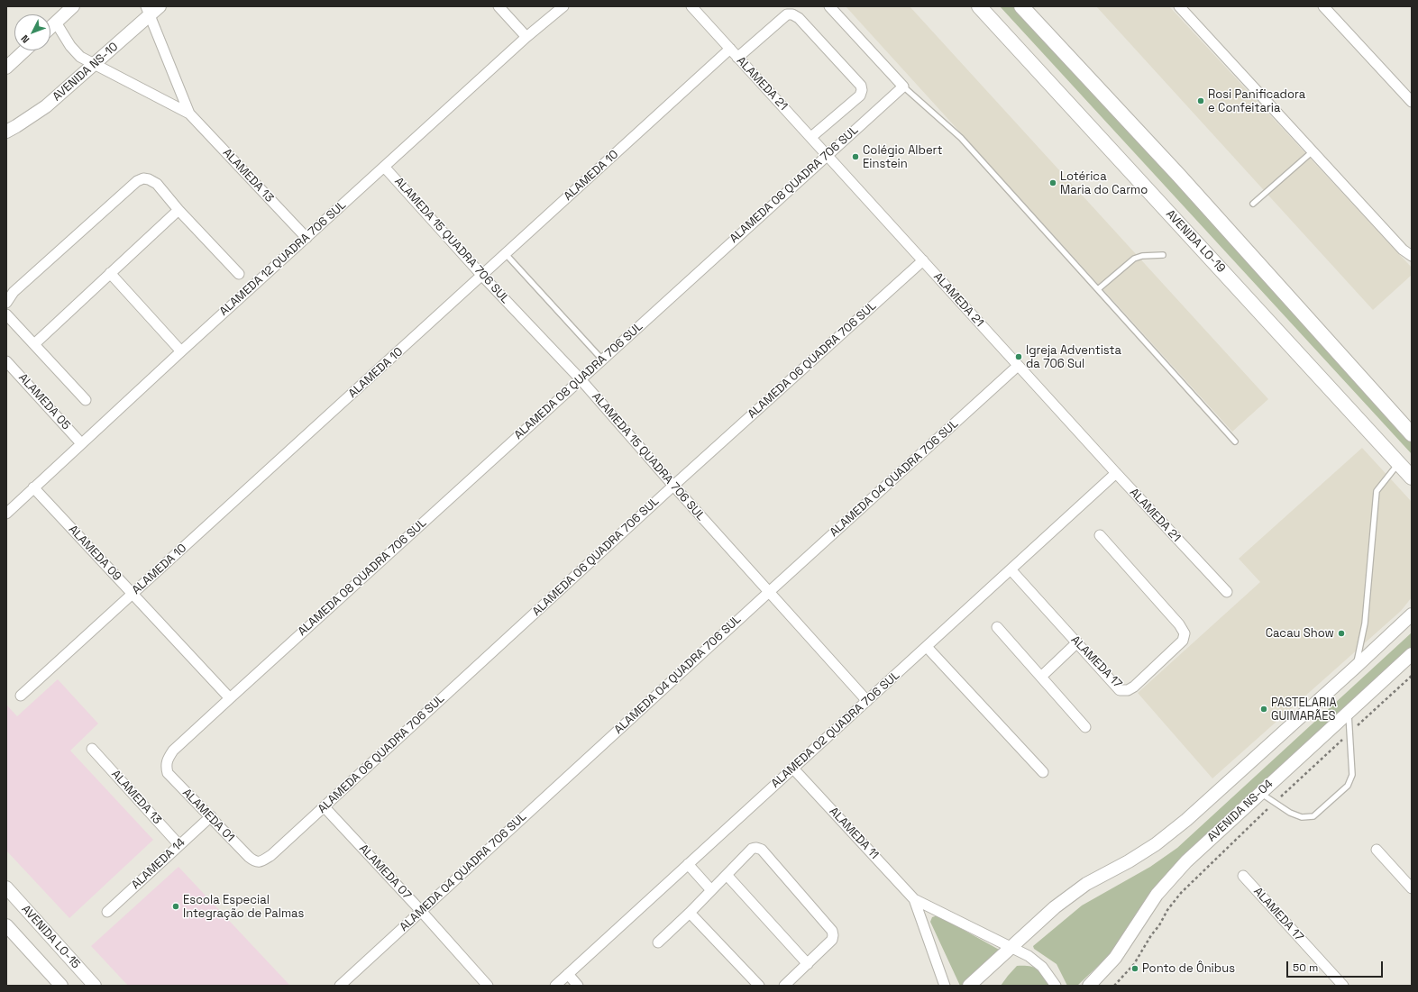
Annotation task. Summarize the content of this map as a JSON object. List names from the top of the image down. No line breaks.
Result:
{"streets":{"main road":["AVENIDA LO-19"],"street":["AVENIDA NS-10","ALAMEDA 21","ALAMEDA 13","ALAMEDA 10","ALAMEDA 08 QUADRA 706 SUL","ALAMEDA 15 QUADRA 706 SUL","ALAMEDA 12 QUADRA 706 SUL","ALAMEDA 06 QUADRA 706 SUL","ALAMEDA 05","ALAMEDA 04 QUADRA 706 SUL","ALAMEDA 09","ALAMEDA 17","ALAMEDA 02 QUADRA 706 SUL","AVENIDA NS-04","ALAMEDA 01","ALAMEDA 11","ALAMEDA 14","ALAMEDA 07","AVENIDA LO-15"]},"crossings":[["AVENIDA NS-10","ALAMEDA 13"],["ALAMEDA 21","ALAMEDA 10"],["ALAMEDA 21","ALAMEDA 08 QUADRA 706 SUL"],["ALAMEDA 21","ALAMEDA 06 QUADRA 706 SUL"],["ALAMEDA 21","ALAMEDA 04 QUADRA 706 SUL"],["ALAMEDA 21","ALAMEDA 02 QUADRA 706 SUL"],["ALAMEDA 13","ALAMEDA 12 QUADRA 706 SUL"],["ALAMEDA 13","ALAMEDA 14"],["ALAMEDA 10","ALAMEDA 15 QUADRA 706 SUL"],["ALAMEDA 10","ALAMEDA 09"],["ALAMEDA 08 QUADRA 706 SUL","ALAMEDA 15 QUADRA 706 SUL"],["ALAMEDA 08 QUADRA 706 SUL","ALAMEDA 09"],["ALAMEDA 08 QUADRA 706 SUL","ALAMEDA 01"],["ALAMEDA 15 QUADRA 706 SUL","ALAMEDA 12 QUADRA 706 SUL"],["ALAMEDA 15 QUADRA 706 SUL","ALAMEDA 06 QUADRA 706 SUL"],["ALAMEDA 15 QUADRA 706 SUL","ALAMEDA 04 QUADRA 706 SUL"],["ALAMEDA 15 QUADRA 706 SUL","ALAMEDA 02 QUADRA 706 SUL"],["ALAMEDA 12 QUADRA 706 SUL","ALAMEDA 05"],["ALAMEDA 12 QUADRA 706 SUL","ALAMEDA 09"],["ALAMEDA 06 QUADRA 706 SUL","ALAMEDA 01"],["ALAMEDA 06 QUADRA 706 SUL","ALAMEDA 07"],["ALAMEDA 04 QUADRA 706 SUL","ALAMEDA 07"],["ALAMEDA 17","ALAMEDA 02 QUADRA 706 SUL"],["ALAMEDA 02 QUADRA 706 SUL","ALAMEDA 11"],["ALAMEDA 01","ALAMEDA 14"]],"places":["Rosi Panificadora e Confeitaria","Colégio Albert Einstein","Lotérica Maria do Carmo","Igreja Adventista da 706 Sul","Cacau Show","PASTELARIA GUIMARÃES","Escola Especial Integração de Palmas","Ponto de Ônibus"],"scale_bar":"50 m","north":"bottom left"}
